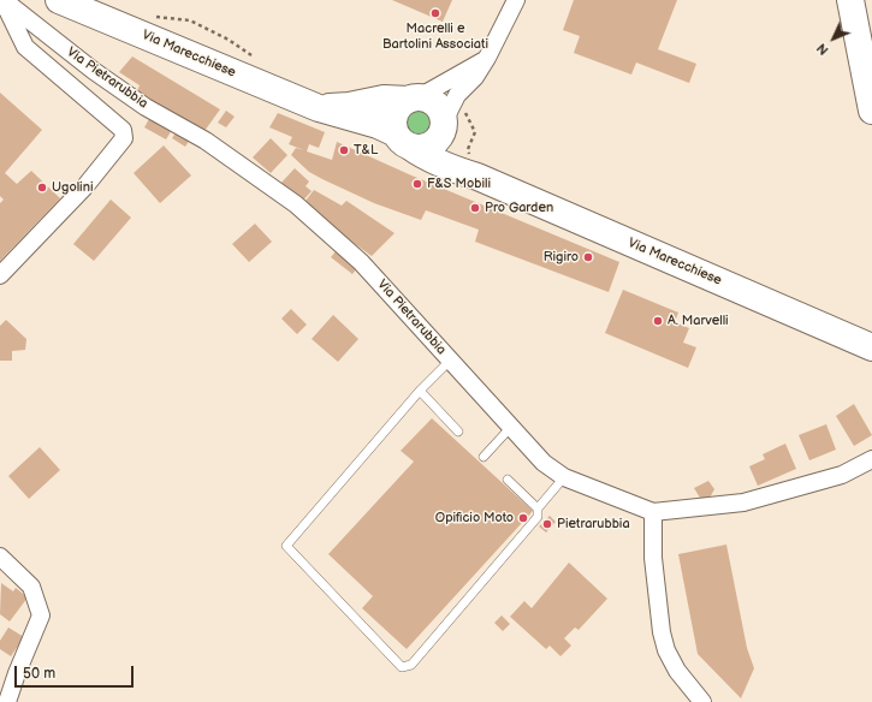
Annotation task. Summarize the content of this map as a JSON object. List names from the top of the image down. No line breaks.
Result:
{"streets":{"main road":["Via Marecchiese"],"street":["Via Pietrarubbia"]},"places":["Macrelli e Bartolini Associati","T&L","F&S Mobili","Ugolini","Pro Garden","Rigiro","A. Marvelli","Opificio Moto","Pietrarubbia"],"scale_bar":"50 m","north":"bottom left"}
